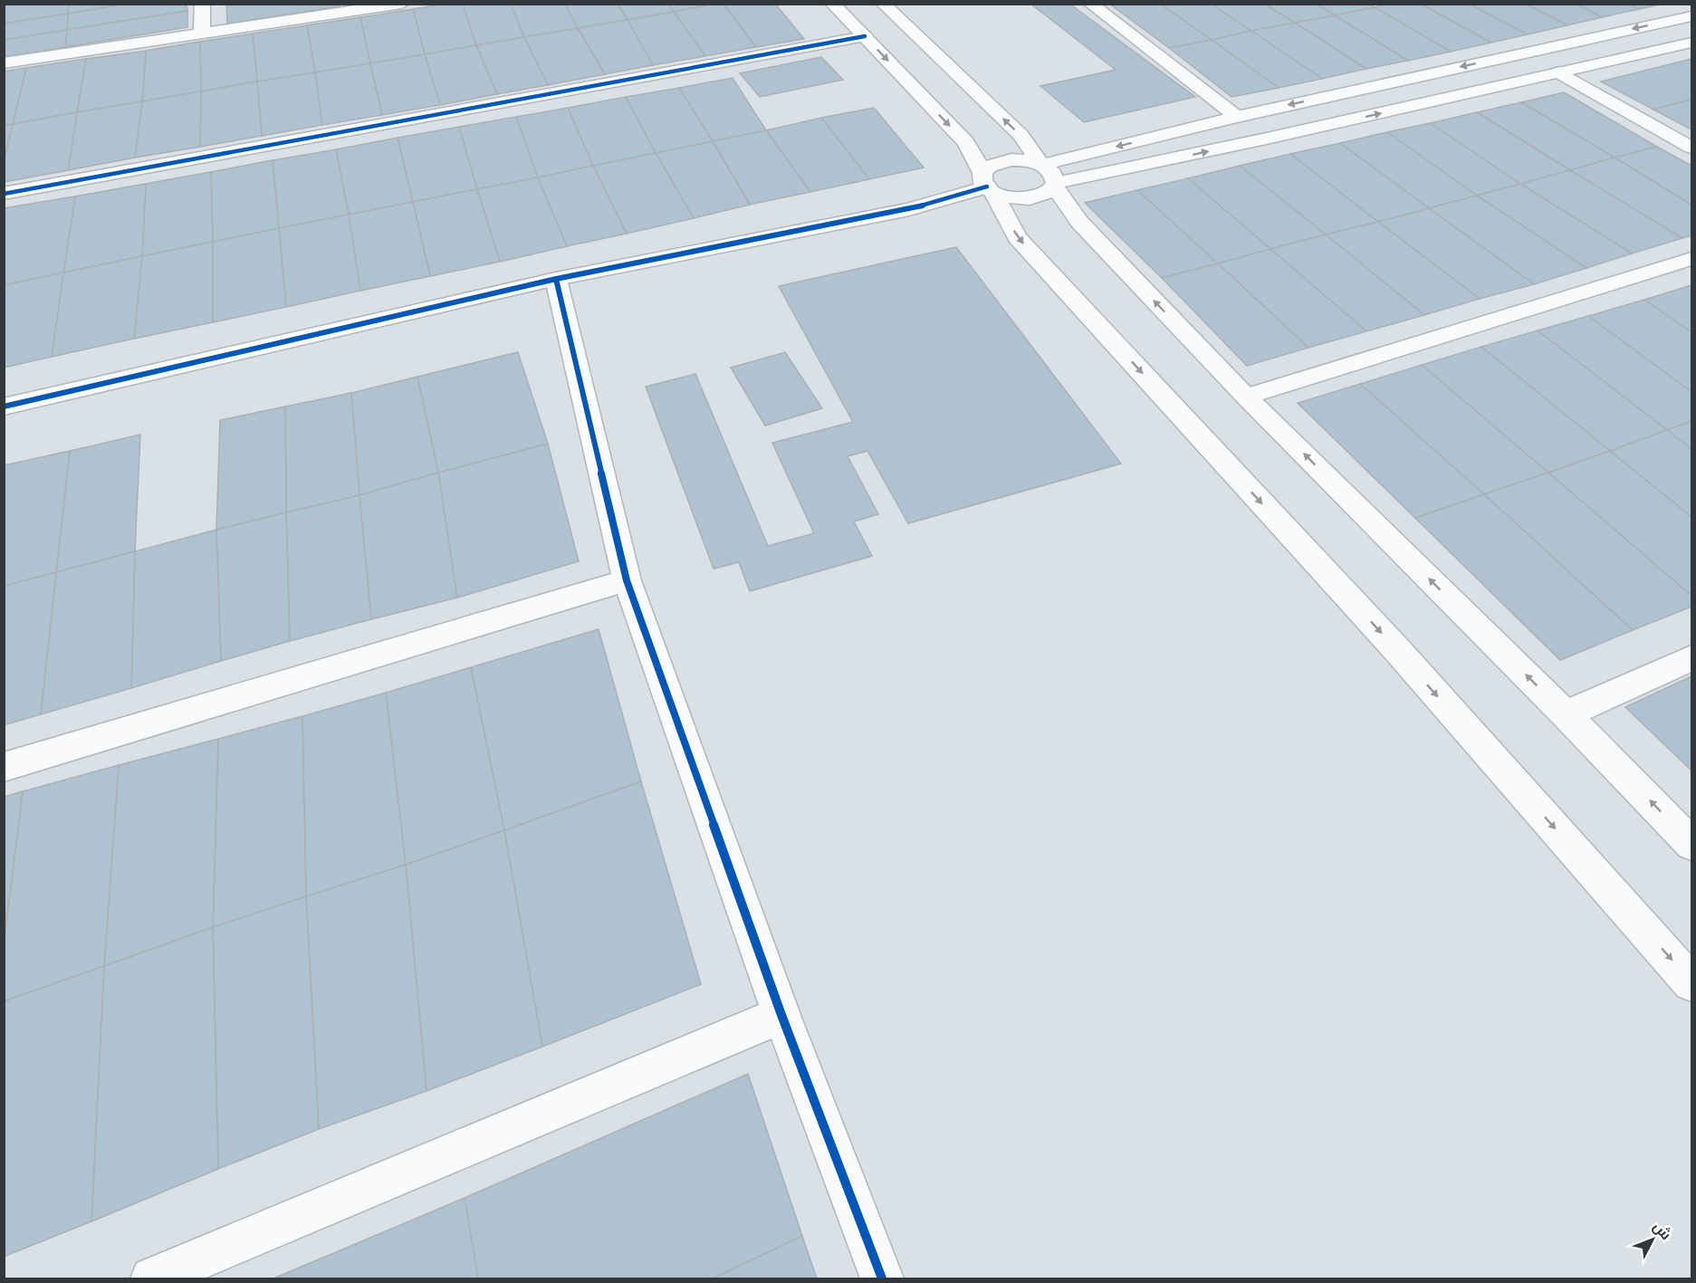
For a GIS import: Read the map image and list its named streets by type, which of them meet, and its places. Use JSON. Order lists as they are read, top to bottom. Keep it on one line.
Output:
{"north":"top right"}
